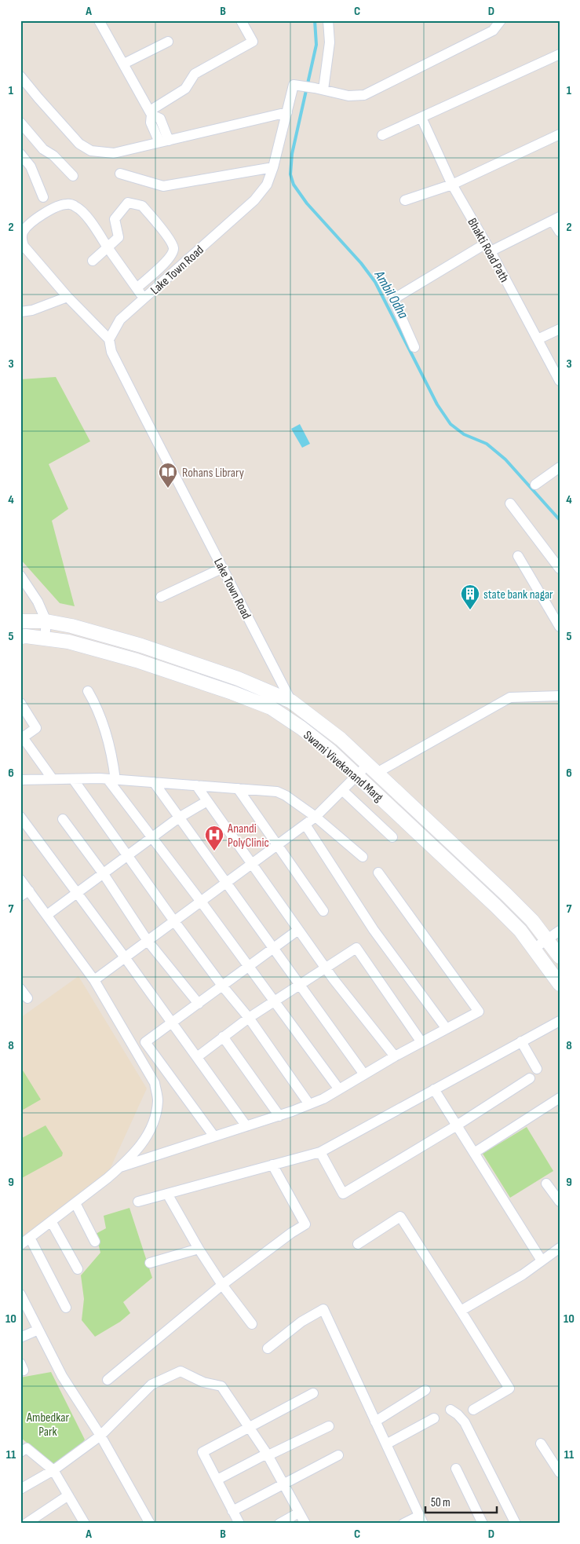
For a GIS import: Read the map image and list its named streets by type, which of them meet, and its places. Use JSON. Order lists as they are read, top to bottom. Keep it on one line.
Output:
{"streets":{"main road":["Swami Vivekanand Marg"],"street":["Bhakti Road Path","Lake Town Road"]},"crossings":[["Lake Town Road","Swami Vivekanand Marg"]],"water":["Ambil Odha"],"parks":["Ambedkar Park"],"places":{"library":["Rohans Library"],"building":["state bank nagar"],"hospital":["Anandi PolyClinic"]},"scale_bar":"50 m","grid":{"columns":["A","B","C","D"],"rows":["1","2","3","4","5","6","7","8","9","10","11"]}}
